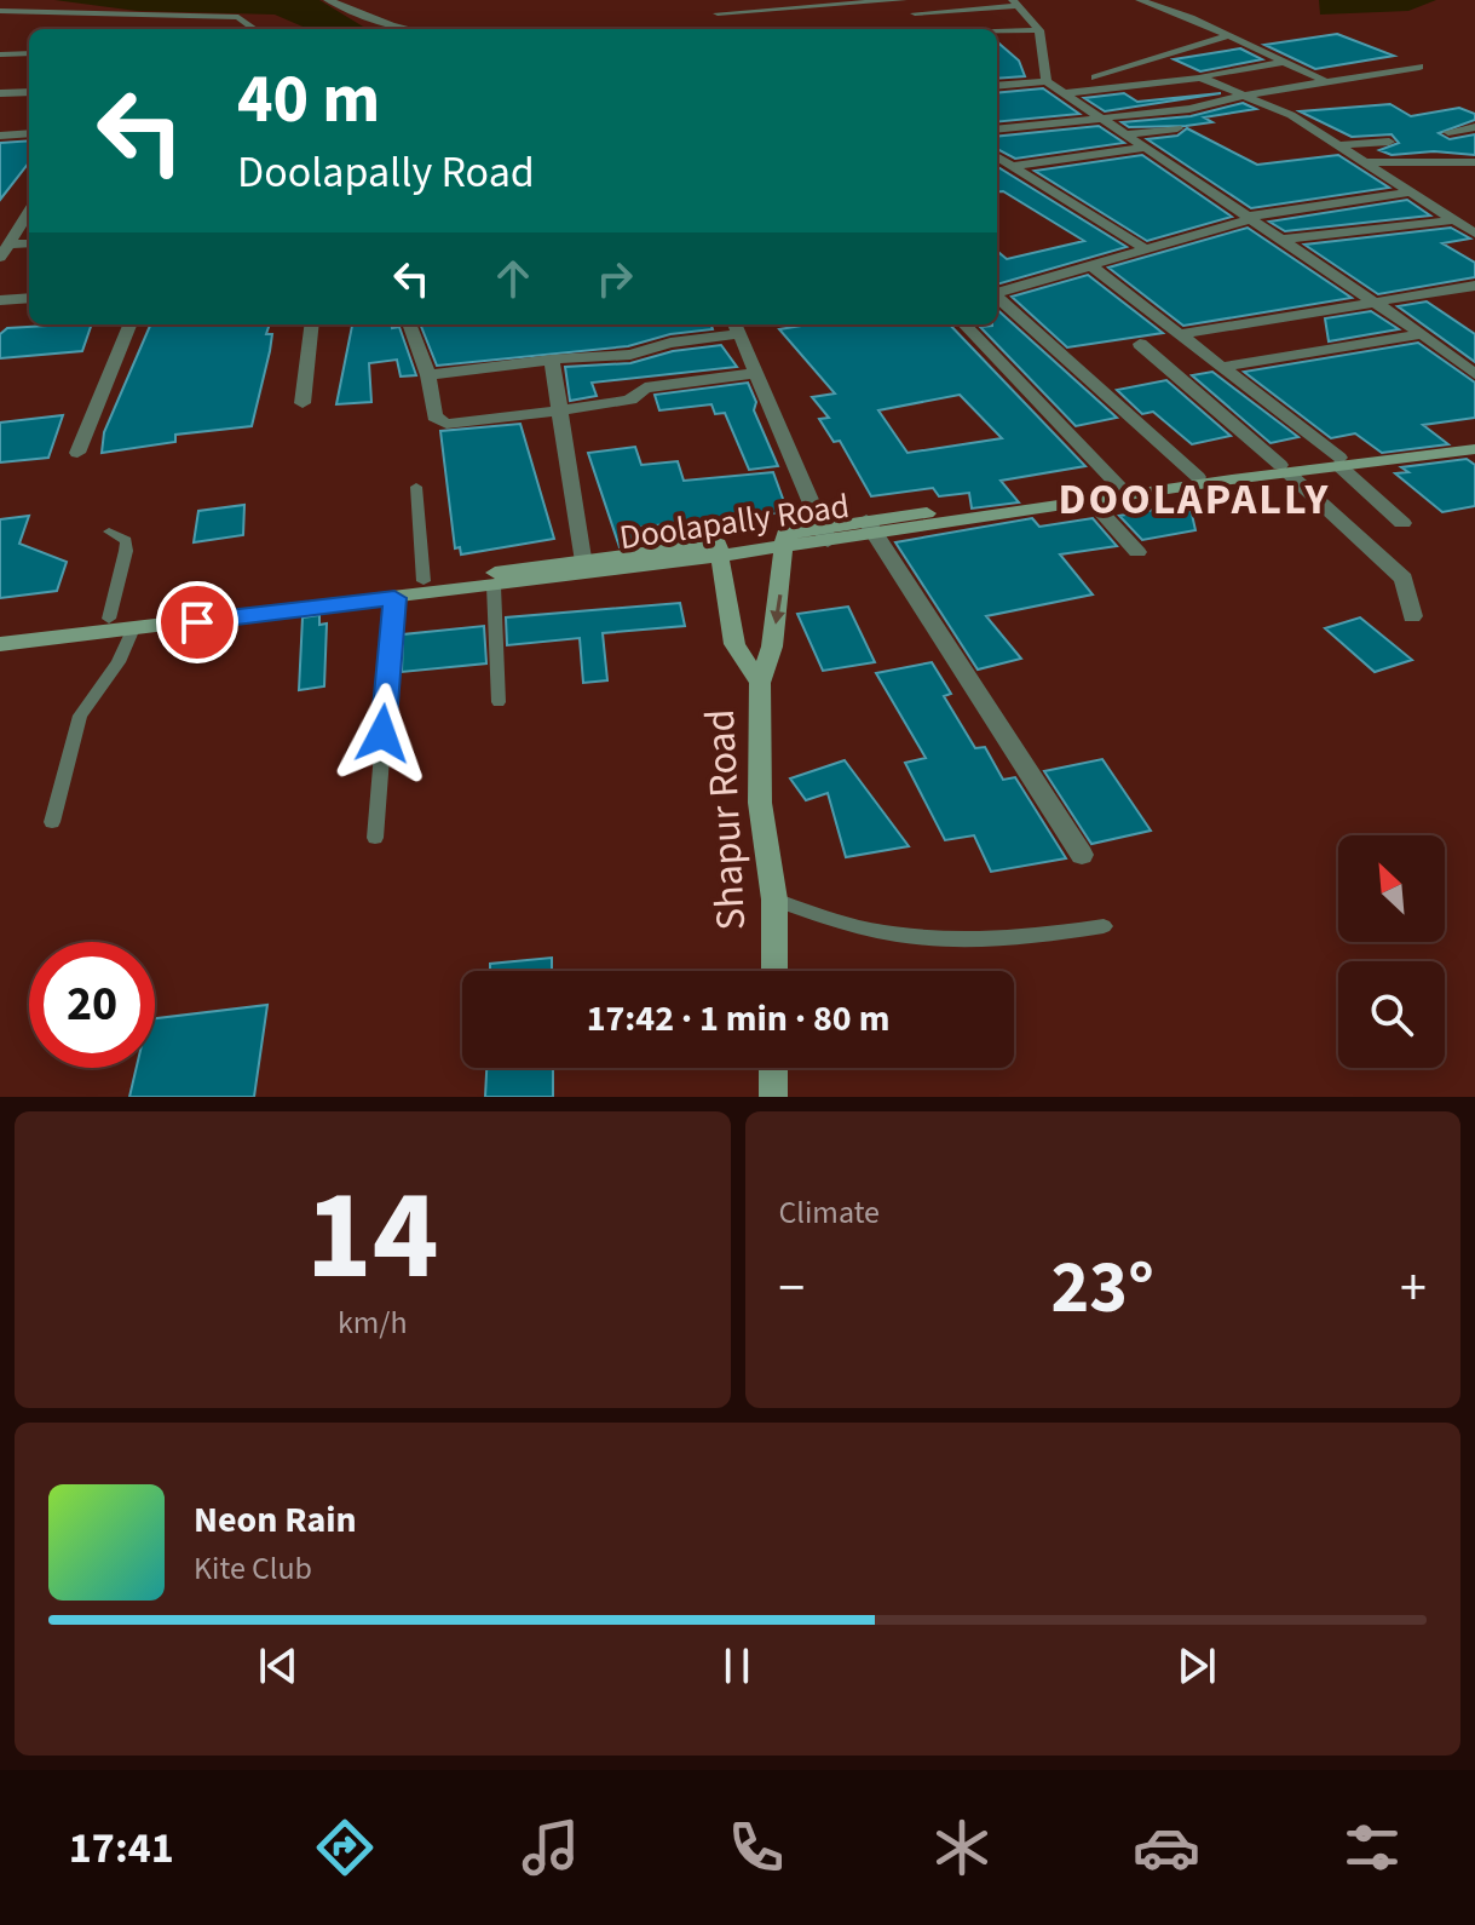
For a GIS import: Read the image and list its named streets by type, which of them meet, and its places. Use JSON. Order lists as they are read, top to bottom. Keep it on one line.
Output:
{"streets":{"main road":["Doolapally Road","Shapur Road"]},"crossings":[["Doolapally Road","Shapur Road"]],"districts":["DOOLAPALLY"],"north":"top left","page":{"turn":["40 m","Doolapally Road"],"limit":"20","trip":"17:42 · 1 min · 80 m","tile":[["14","km/h"],"Climate"],"heat":["−","23°","+"],"song":["Neon Rain","Kite Club"],"tabs":"17:41"}}
